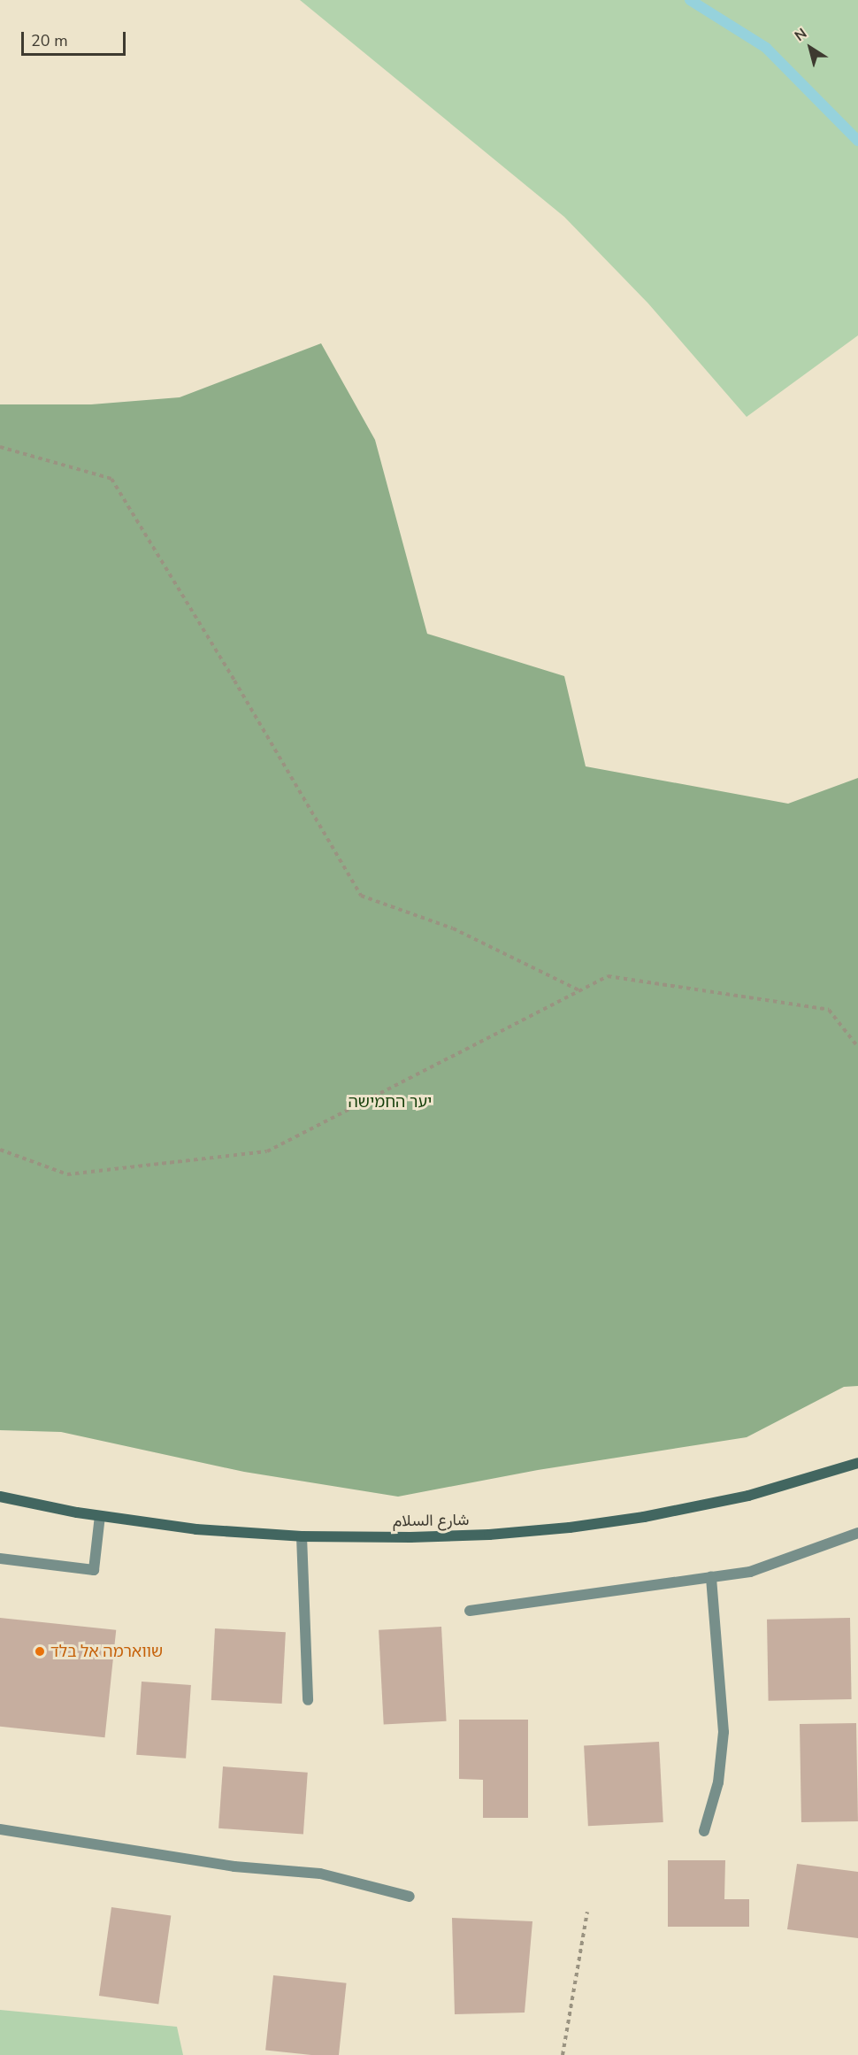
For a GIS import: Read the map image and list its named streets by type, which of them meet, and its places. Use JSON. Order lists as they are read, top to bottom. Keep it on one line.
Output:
{"streets":{"main road":["شارع السلام"]},"parks":["יער החמישה"],"places":["שווארמה אל בלד"],"scale_bar":"20 m","north":"top left"}
